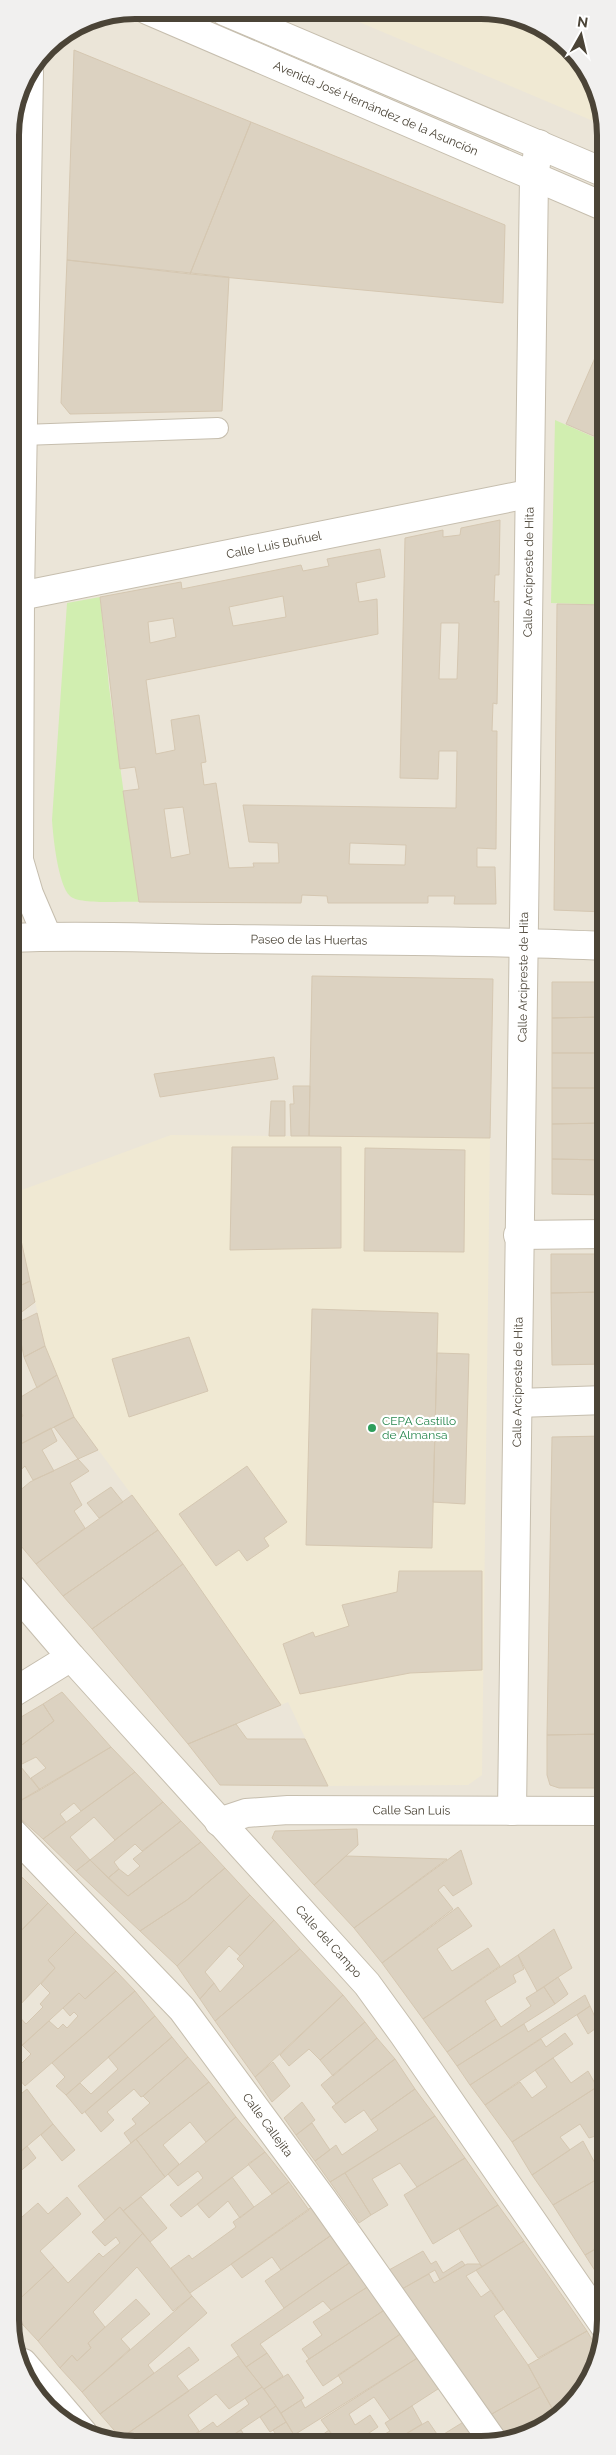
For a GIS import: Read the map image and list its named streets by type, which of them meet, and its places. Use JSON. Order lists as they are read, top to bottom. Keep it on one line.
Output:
{"streets":{"street":["Avenida José Hernández de la Asunción","Calle Luis Buñuel","Calle Arcipreste de Hita","Paseo de las Huertas","Calle San Luis","Calle del Campo","Calle Callejita"]},"crossings":[["Avenida José Hernández de la Asunción","Calle Arcipreste de Hita"],["Calle Luis Buñuel","Calle Arcipreste de Hita"],["Calle Arcipreste de Hita","Paseo de las Huertas"],["Calle Arcipreste de Hita","Calle San Luis"],["Calle San Luis","Calle del Campo"]],"places":["CEPA Castillo de Almansa"],"north":"top"}
